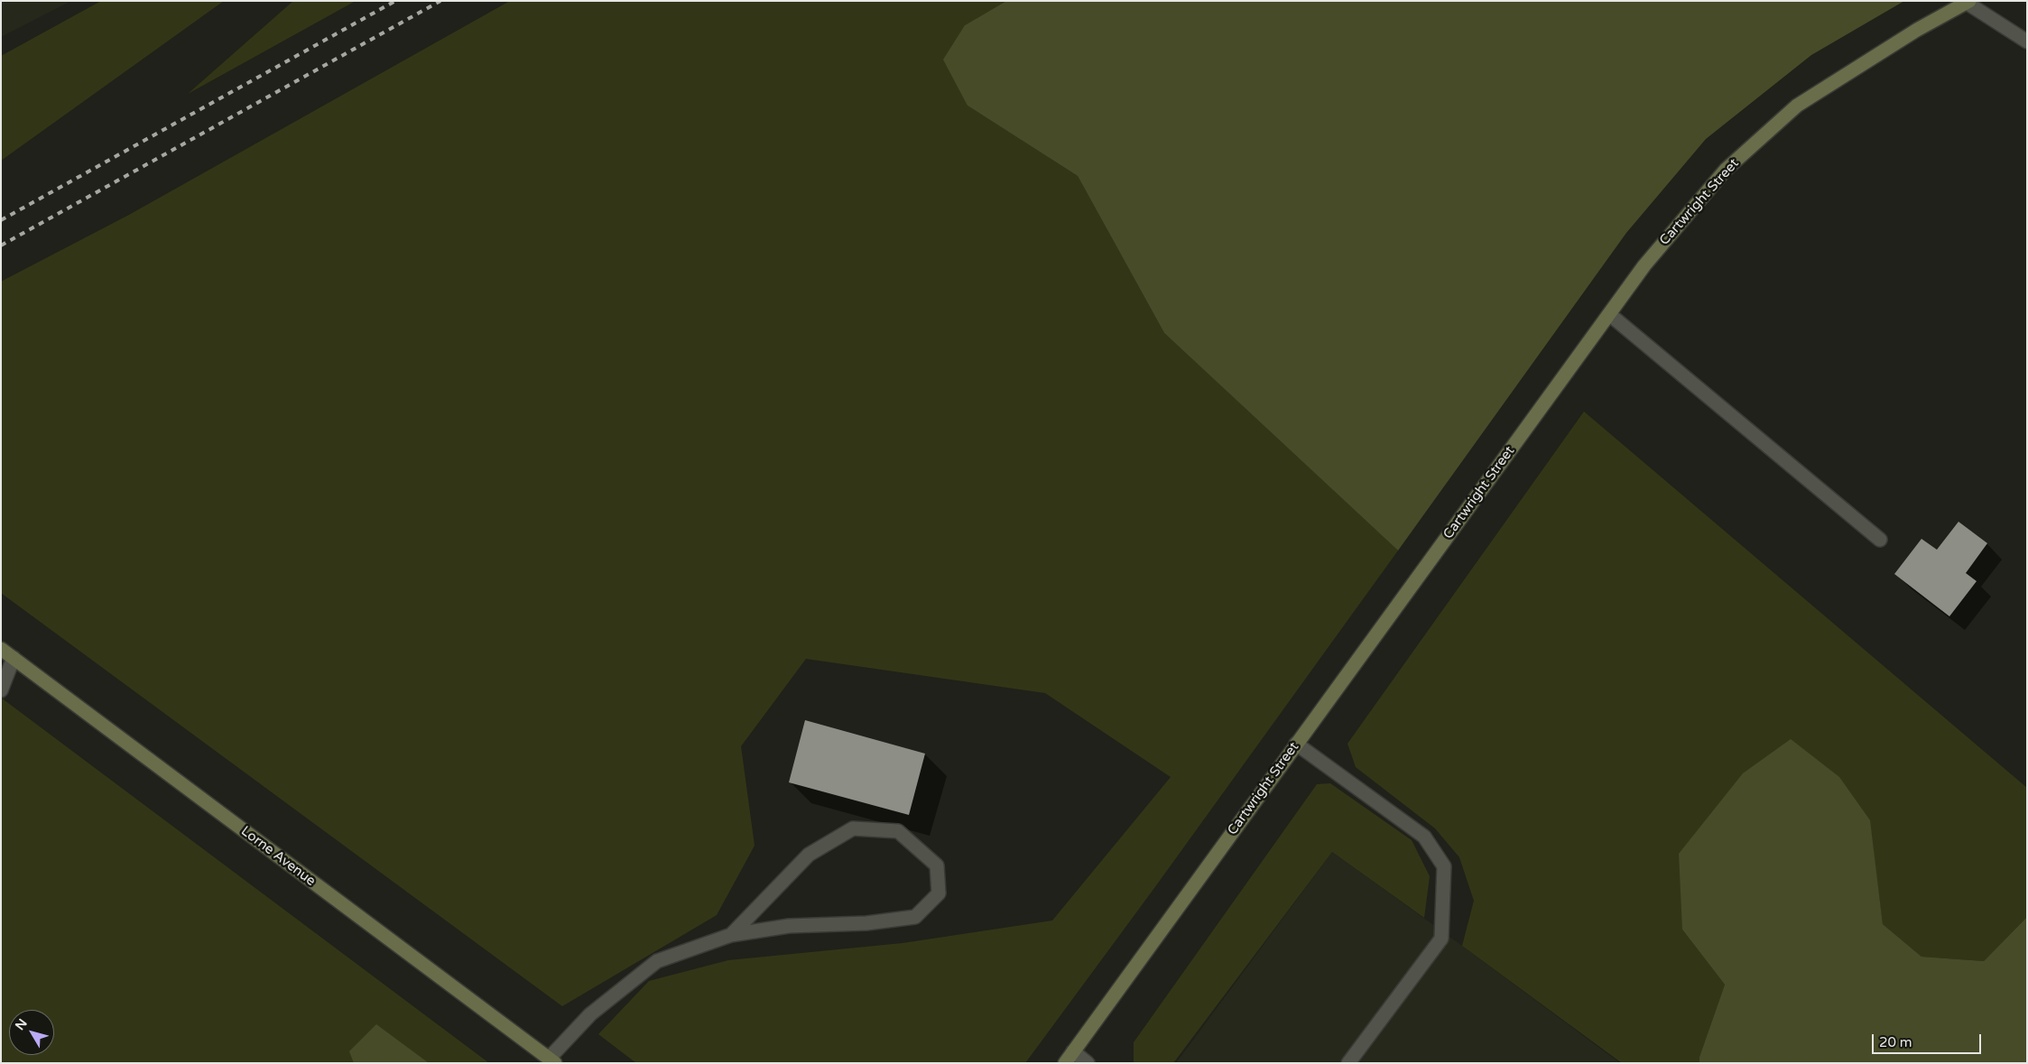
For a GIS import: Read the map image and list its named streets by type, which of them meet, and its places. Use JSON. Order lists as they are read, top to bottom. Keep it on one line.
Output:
{"streets":{"street":["Cartwright Street","Lorne Avenue"]},"scale_bar":"20 m","north":"top left"}
